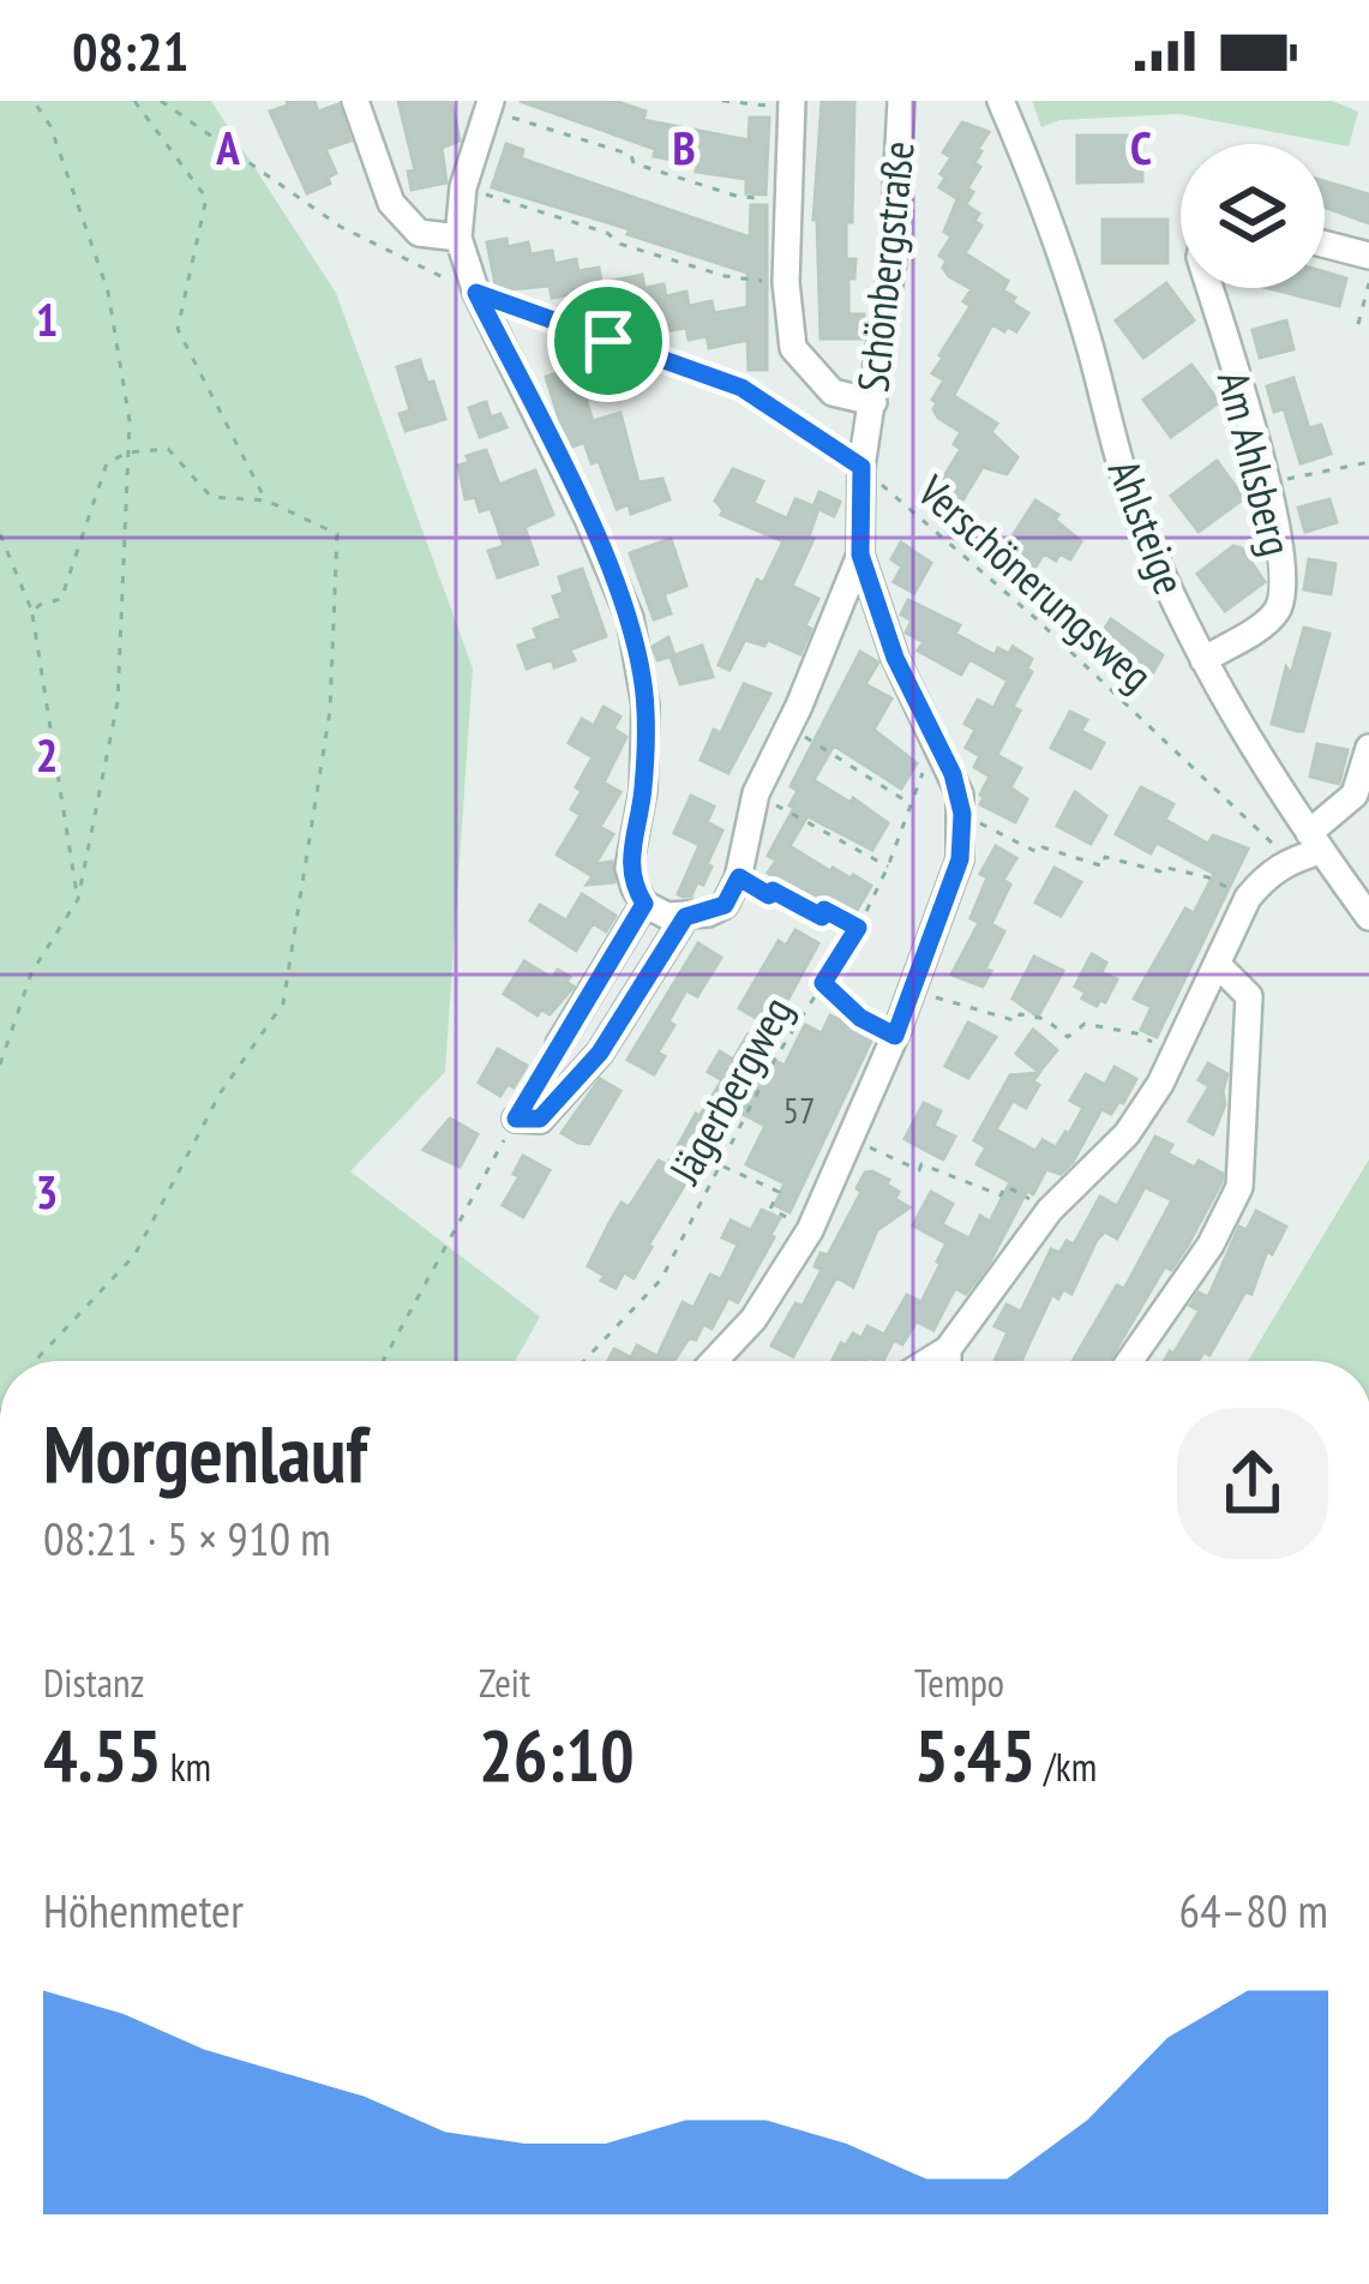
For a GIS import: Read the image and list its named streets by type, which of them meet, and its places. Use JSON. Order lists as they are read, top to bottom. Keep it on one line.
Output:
{"streets":{"street":["Schönbergstraße","Am Ahlsberg","Ahlsteige"],"path":["Verschönerungsweg","Jägerbergweg"]},"crossings":[["Schönbergstraße","Verschönerungsweg"],["Schönbergstraße","Jägerbergweg"],["Am Ahlsberg","Ahlsteige"]],"house_numbers":["57"],"page":{"status":"08:21","heading":["Morgenlauf","08:21 · 5 × 910 m"],"stats":[["Distanz","4.55 km"],["Zeit","26:10"],["Tempo","5:45 /km"]],"chart":["Höhenmeter","64–80 m"]},"grid":{"columns":["A","B","C"],"rows":["1","2","3"]}}
